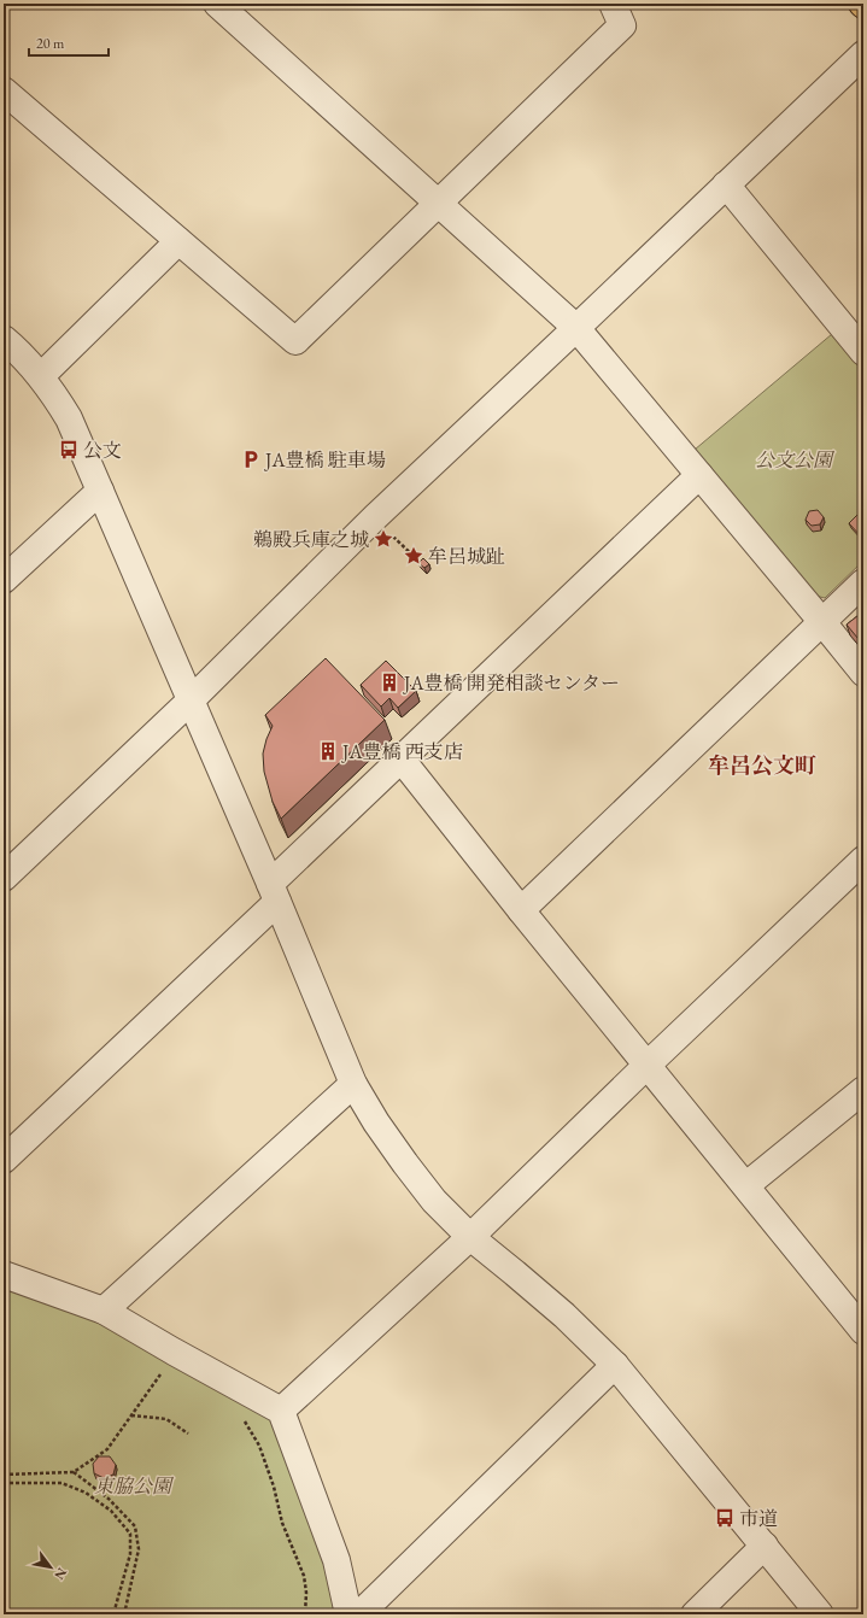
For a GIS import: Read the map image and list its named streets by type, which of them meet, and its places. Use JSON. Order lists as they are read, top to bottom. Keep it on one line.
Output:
{"districts":["牟呂公文町"],"parks":["公文公園","東脇公園"],"places":{"bus stop":["公文","市道"],"parking":["JA豊橋 駐車場"],"place":["鵜殿兵庫之城","牟呂城趾"],"building":["JA豊橋 開発相談センター","JA豊橋 西支店"]},"scale_bar":"20 m","north":"bottom right"}
